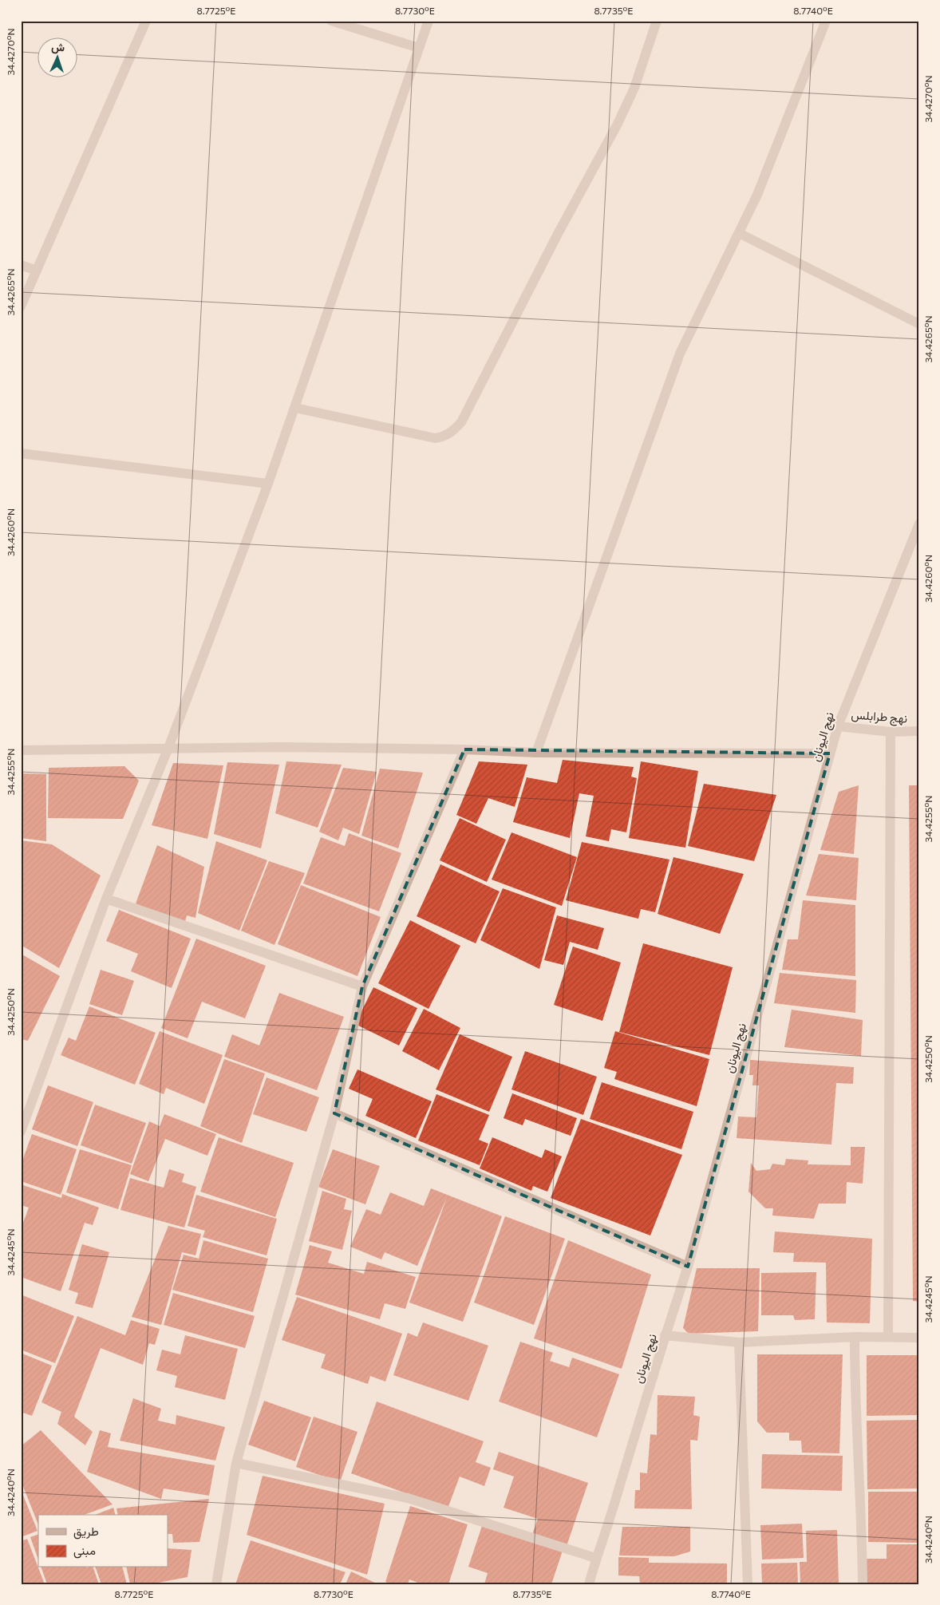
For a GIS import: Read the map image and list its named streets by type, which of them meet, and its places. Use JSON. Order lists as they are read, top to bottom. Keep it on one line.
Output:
{"streets":{"street":["نهج طرابلس","نهج اليونان"]},"crossings":[["نهج طرابلس","نهج اليونان"]],"legend":["طريق","مبنى"],"north":"top","coordinates":["8.7725°E","8.7730°E","8.7735°E","8.7740°E","34.4270°N","34.4265°N","34.4260°N","34.4255°N","34.4250°N","34.4245°N","34.4240°N"]}
